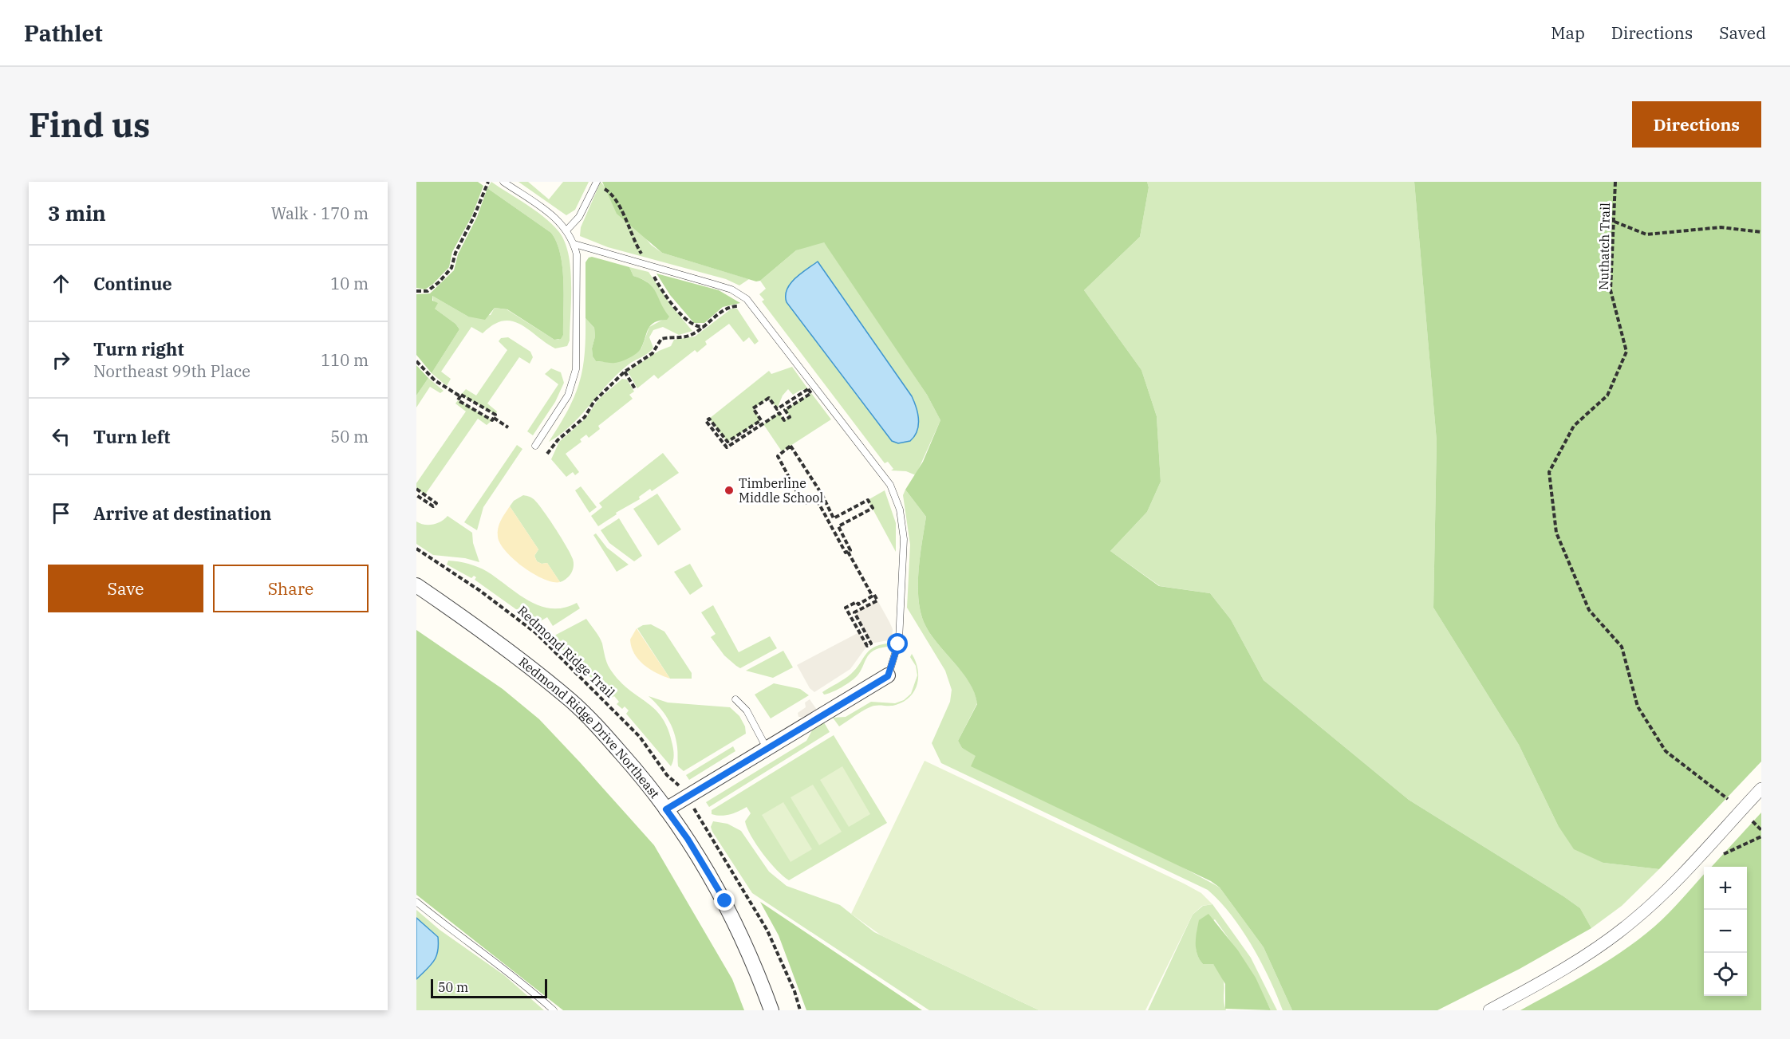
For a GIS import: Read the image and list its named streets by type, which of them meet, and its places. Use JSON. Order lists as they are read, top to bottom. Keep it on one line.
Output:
{"streets":{"street":["Redmond Ridge Drive Northeast"],"path":["Nuthatch Trail","Redmond Ridge Trail"]},"places":["Timberline Middle School"],"scale_bar":"50 m","page":{"header":"Pathlet","nav":["Map","Directions","Saved"],"buttons":["Directions",["Save","Share"]],"title":"Find us","heading":["3 min","Walk · 170 m"],"list":[["Continue","10 m"],["Turn right","Northeast 99th Place","110 m"],["Turn left","50 m"],"Arrive at destination"],"map_buttons":["+","−"],"scale":"50 m"}}
